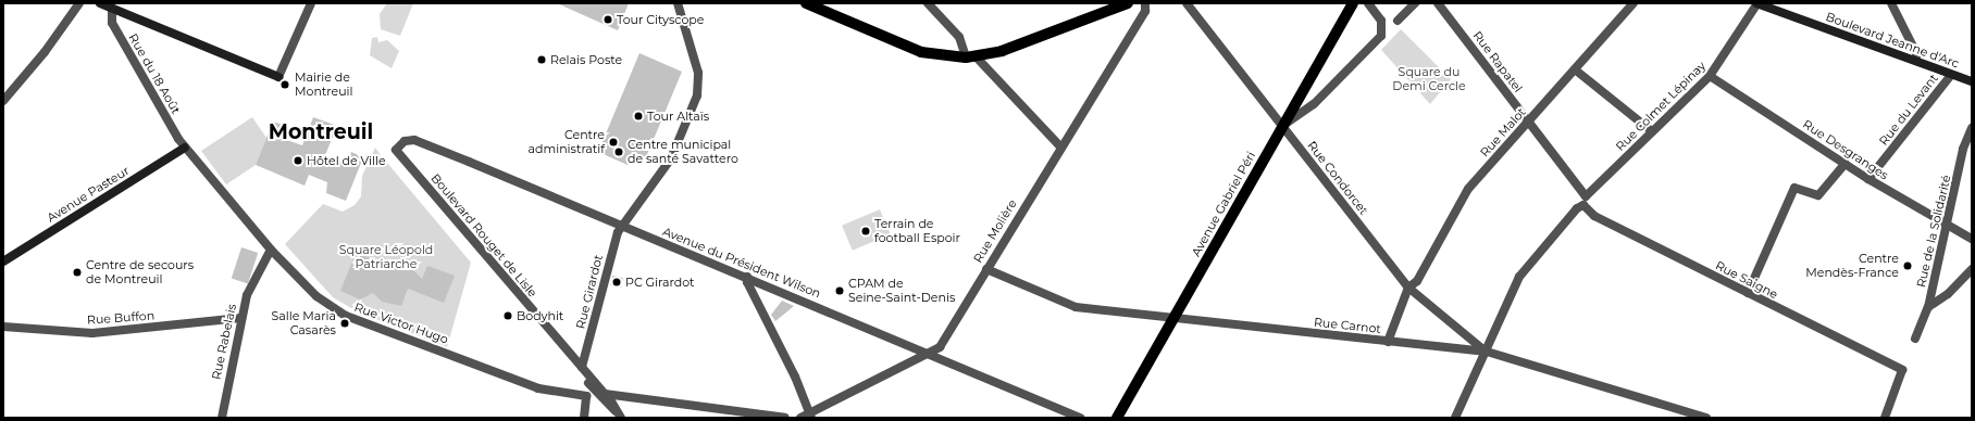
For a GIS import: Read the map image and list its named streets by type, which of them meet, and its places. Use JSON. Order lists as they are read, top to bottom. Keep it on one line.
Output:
{"streets":{"main road":["Avenue Gabriel Péri"],"street":["Boulevard Jeanne d'Arc","Rue Rapatel","Rue du 18 Août","Rue Colmet Lépinay","Rue du Levant","Rue Malot","Rue Desgranges","Rue Condorcet","Avenue Pasteur","Rue Molière","Rue de la Solidarité","Boulevard Rouget de Lisle","Avenue du Président Wilson","Rue Saigne","Rue Girardot","Rue Buffon","Rue Victor Hugo","Rue Carnot","Rue Rabelais"]},"crossings":[["Boulevard Jeanne d'Arc","Rue Colmet Lépinay"],["Boulevard Jeanne d'Arc","Rue du Levant"],["Rue Rapatel","Rue Colmet Lépinay"],["Rue Rapatel","Rue Malot"],["Rue Rapatel","Rue Saigne"],["Rue du 18 Août","Avenue Pasteur"],["Rue du 18 Août","Rue Victor Hugo"],["Rue Colmet Lépinay","Rue Desgranges"],["Rue Colmet Lépinay","Rue Condorcet"],["Rue Colmet Lépinay","Rue Saigne"],["Rue Colmet Lépinay","Rue Carnot"],["Rue du Levant","Rue Desgranges"],["Rue Malot","Rue Condorcet"],["Rue Desgranges","Rue de la Solidarité"],["Rue Condorcet","Avenue Gabriel Péri"],["Rue Condorcet","Rue Carnot"],["Avenue Pasteur","Rue Victor Hugo"],["Avenue Gabriel Péri","Rue Carnot"],["Rue Molière","Avenue du Président Wilson"],["Rue Molière","Rue Carnot"],["Boulevard Rouget de Lisle","Avenue du Président Wilson"],["Boulevard Rouget de Lisle","Rue Girardot"],["Boulevard Rouget de Lisle","Rue Victor Hugo"],["Avenue du Président Wilson","Rue Girardot"],["Rue Buffon","Rue Rabelais"],["Rue Victor Hugo","Rue Rabelais"]],"districts":["Montreuil"],"parks":["Square du Demi Cercle","Square Léopold Patriarche"],"places":["Tour Cityscope","Relais Poste","Mairie de Montreuil","Tour Altaïs","Centre administratif","Centre municipal de santé Savattero","Hôtel de Ville","Terrain de football Espoir","Centre Mendès-France","Centre de secours de Montreuil","PC Girardot","CPAM de Seine-Saint-Denis","Bodyhit","Salle Maria Casarès"]}
